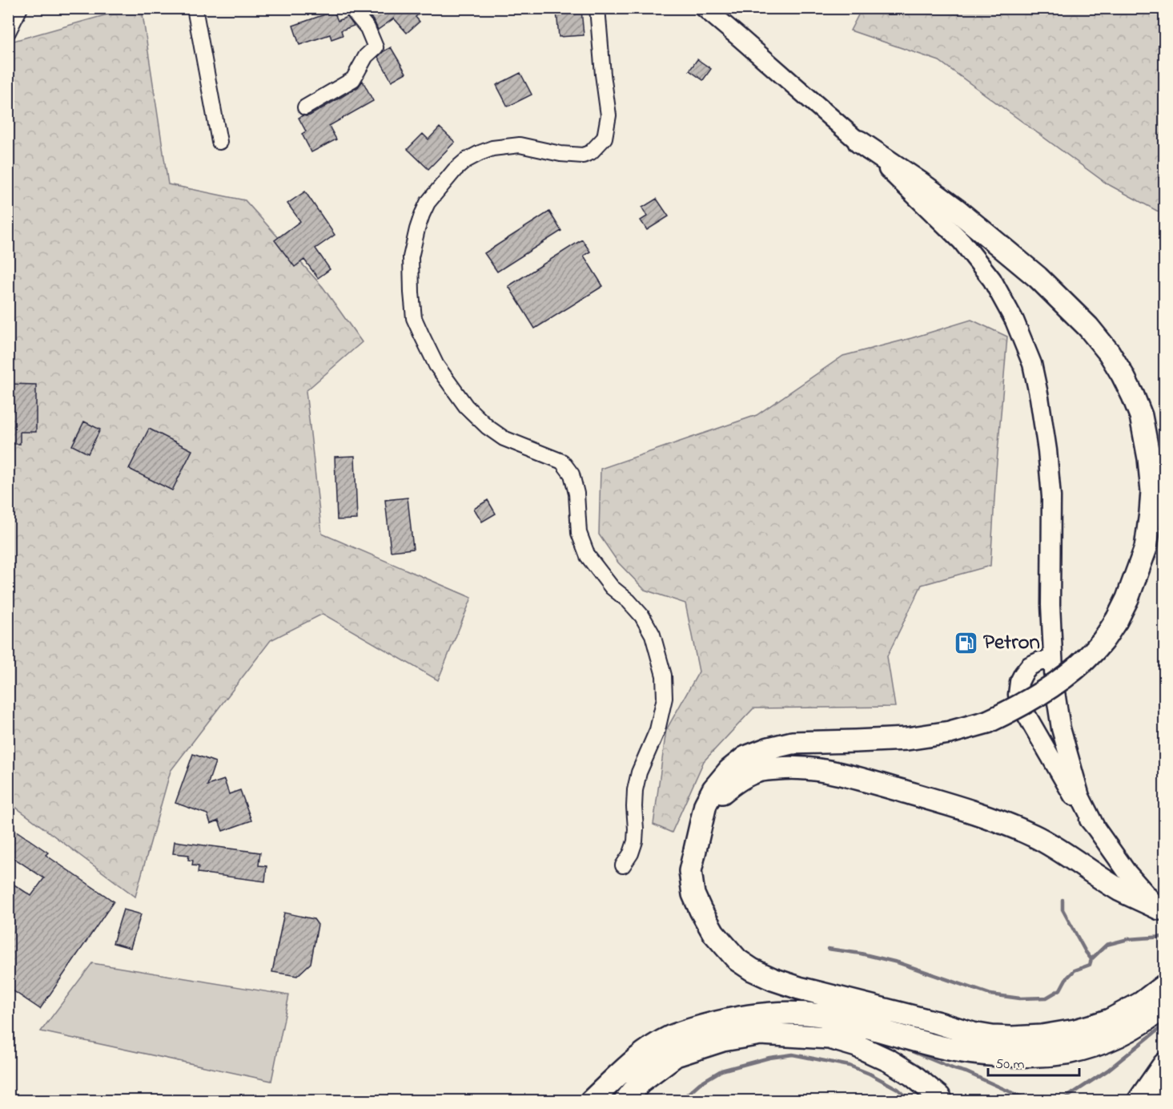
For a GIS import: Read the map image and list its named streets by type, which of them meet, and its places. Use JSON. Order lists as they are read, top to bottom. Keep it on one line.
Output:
{"places":{"fuel station":["Petron"]},"scale_bar":"50 m"}
